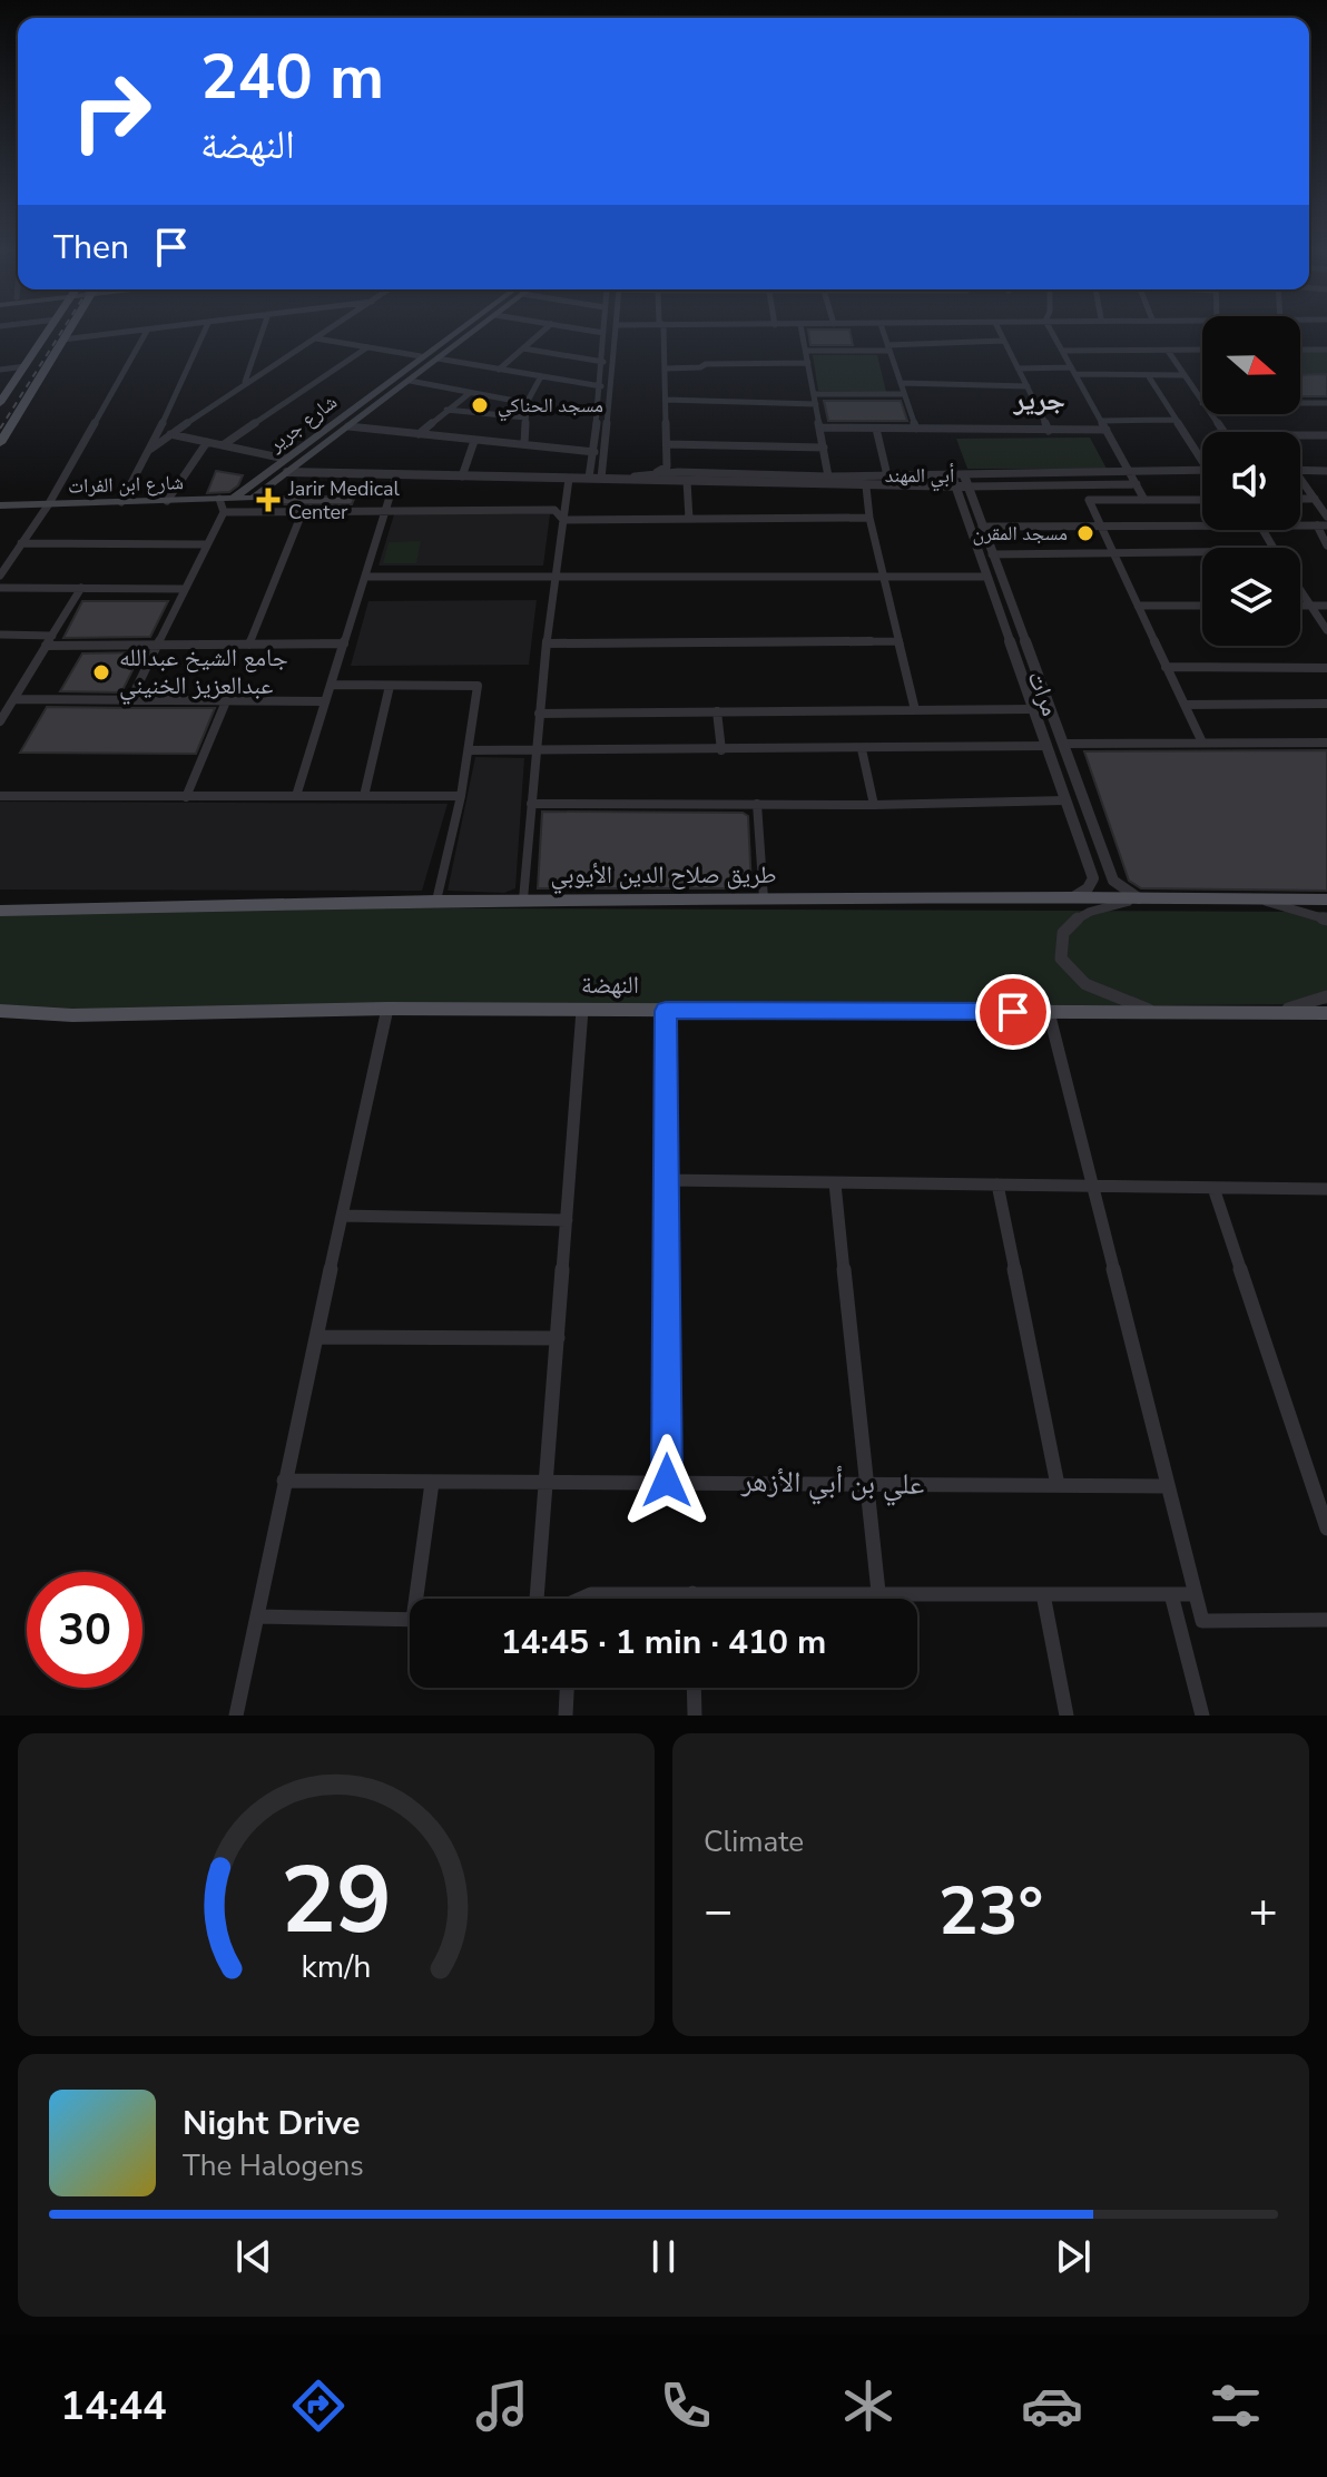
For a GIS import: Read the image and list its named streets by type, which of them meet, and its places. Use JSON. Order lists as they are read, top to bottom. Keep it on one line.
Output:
{"streets":{"main road":["شارع جرير","شارع ابن الفرات","طريق صلاح الدين الأيوبي","النهضة"],"street":["أبي المهند","مرات","علي بن أبي الأزهر"]},"crossings":[["شارع جرير","أبي المهند"],["شارع جرير","شارع ابن الفرات"],["أبي المهند","مرات"],["مرات","طريق صلاح الدين الأيوبي"]],"districts":["جرير"],"places":{"other":["مسجد الحناكي","مسجد المقرن","جامع الشيخ عبدالله عبدالعزيز الخنيني"],"health":["Jarir Medical Center"]},"north":"right","page":{"turn":["240 m","النهضة"],"then":"Then","limit":"30","trip":"14:45 · 1 min · 410 m","tile":"Climate","heat":["−","23°","+"],"song":["Night Drive","The Halogens"],"tabs":"14:44","gauge":["29","km/h"]}}
